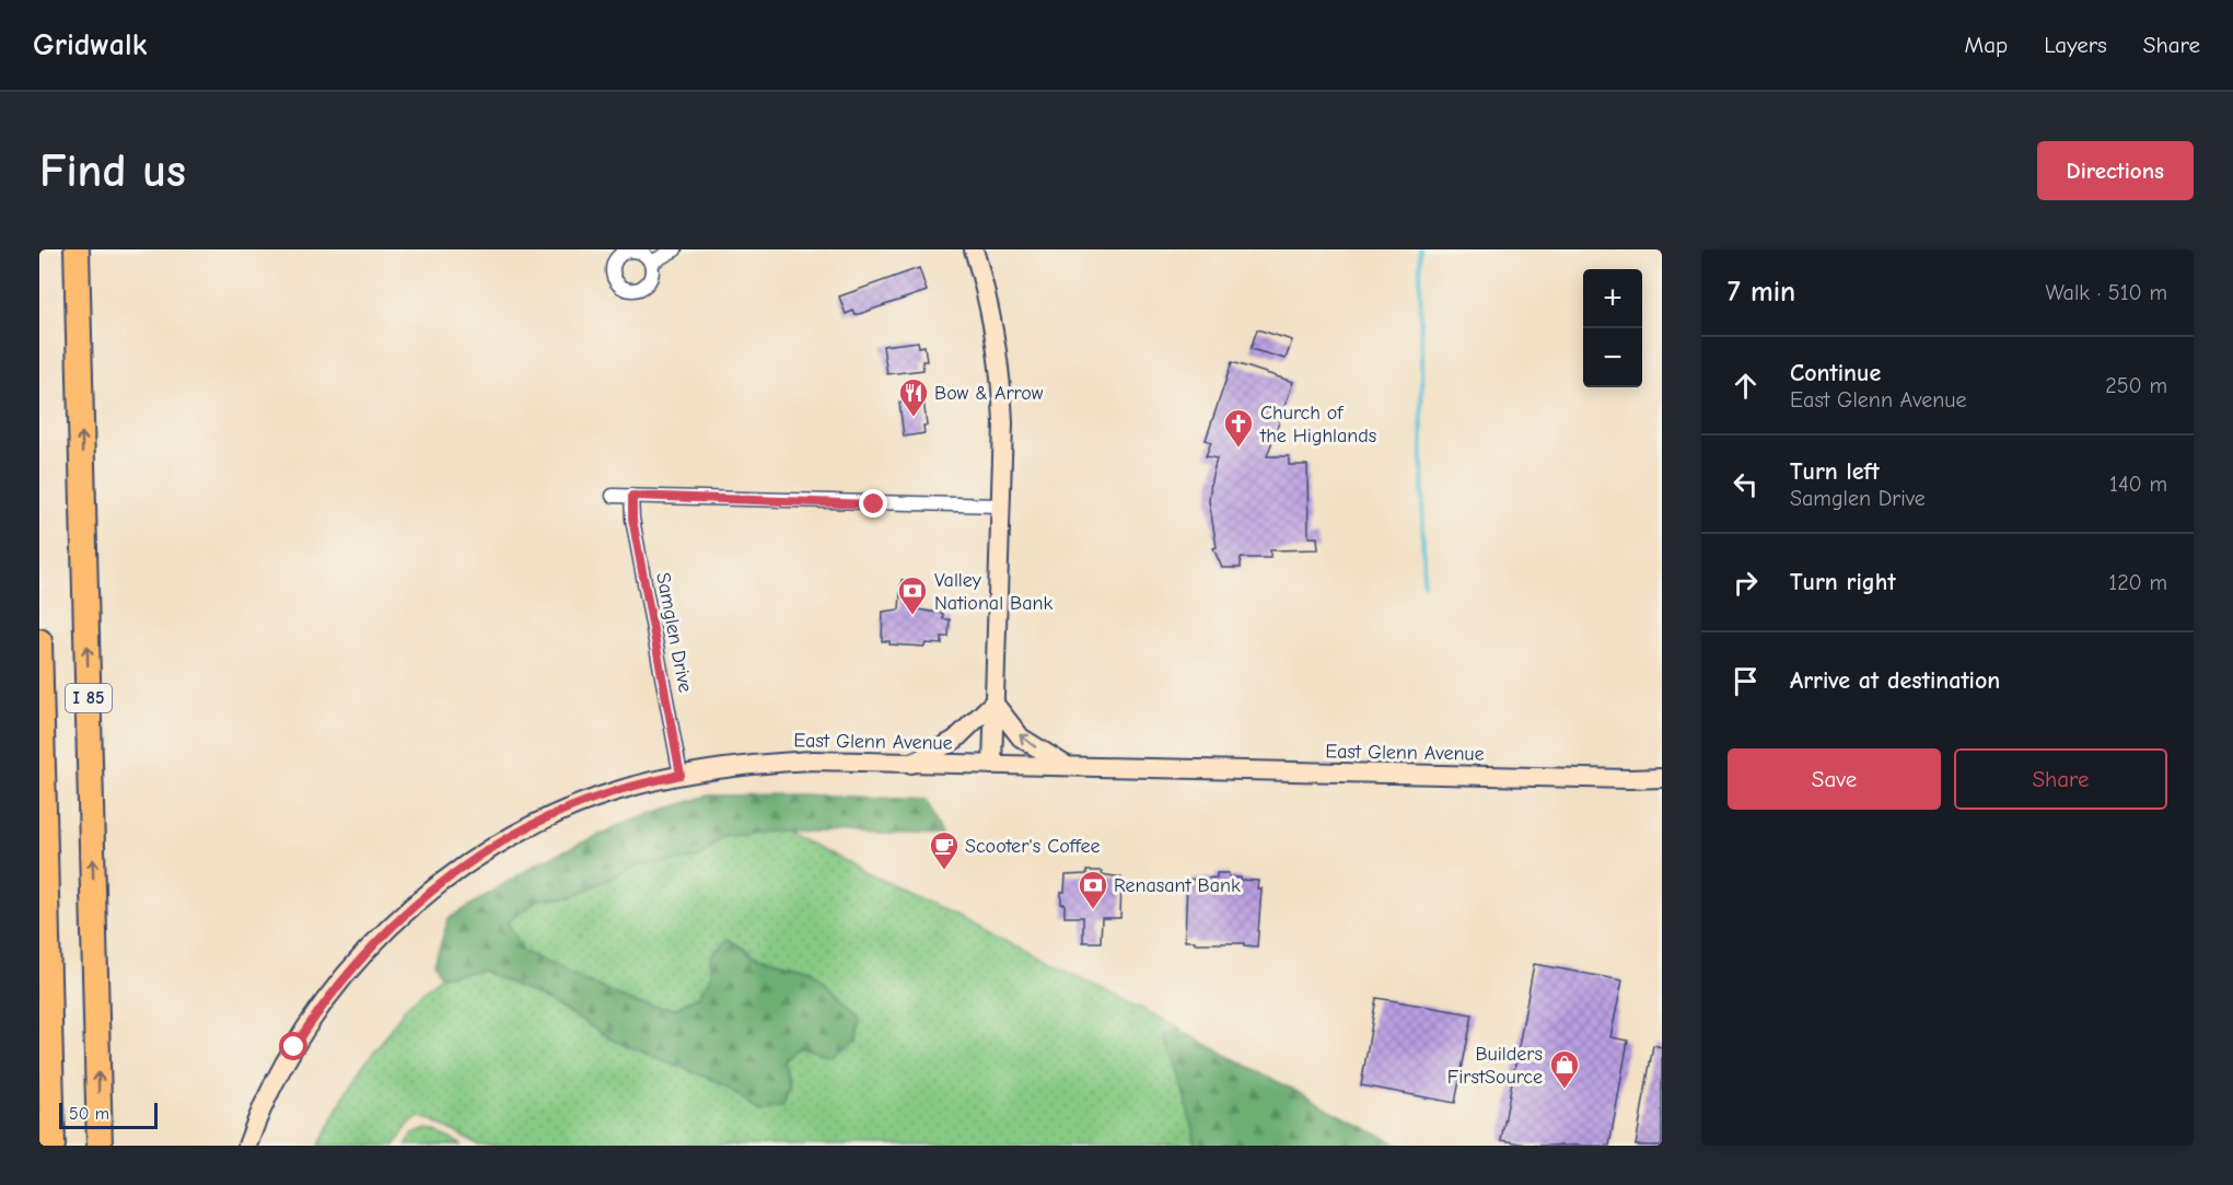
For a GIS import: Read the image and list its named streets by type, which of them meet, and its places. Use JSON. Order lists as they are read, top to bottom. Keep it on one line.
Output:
{"streets":{"highway":["I 85"],"main road":["East Glenn Avenue"],"street":["Samglen Drive"]},"crossings":[["Samglen Drive","East Glenn Avenue"]],"places":{"restaurant":["Bow & Arrow"],"church":["Church of the Highlands"],"bank":["Valley National Bank","Renasant Bank"],"cafe":["Scooter's Coffee"],"shop":["Builders FirstSource"]},"scale_bar":"50 m","page":{"header":"Gridwalk","nav":["Map","Layers","Share"],"buttons":["Directions",["Save","Share"]],"title":"Find us","heading":["7 min","Walk · 510 m"],"map_buttons":["+","−"],"list":[["Continue","East Glenn Avenue","250 m"],["Turn left","Samglen Drive","140 m"],["Turn right","120 m"],"Arrive at destination"],"scale":"50 m"}}
